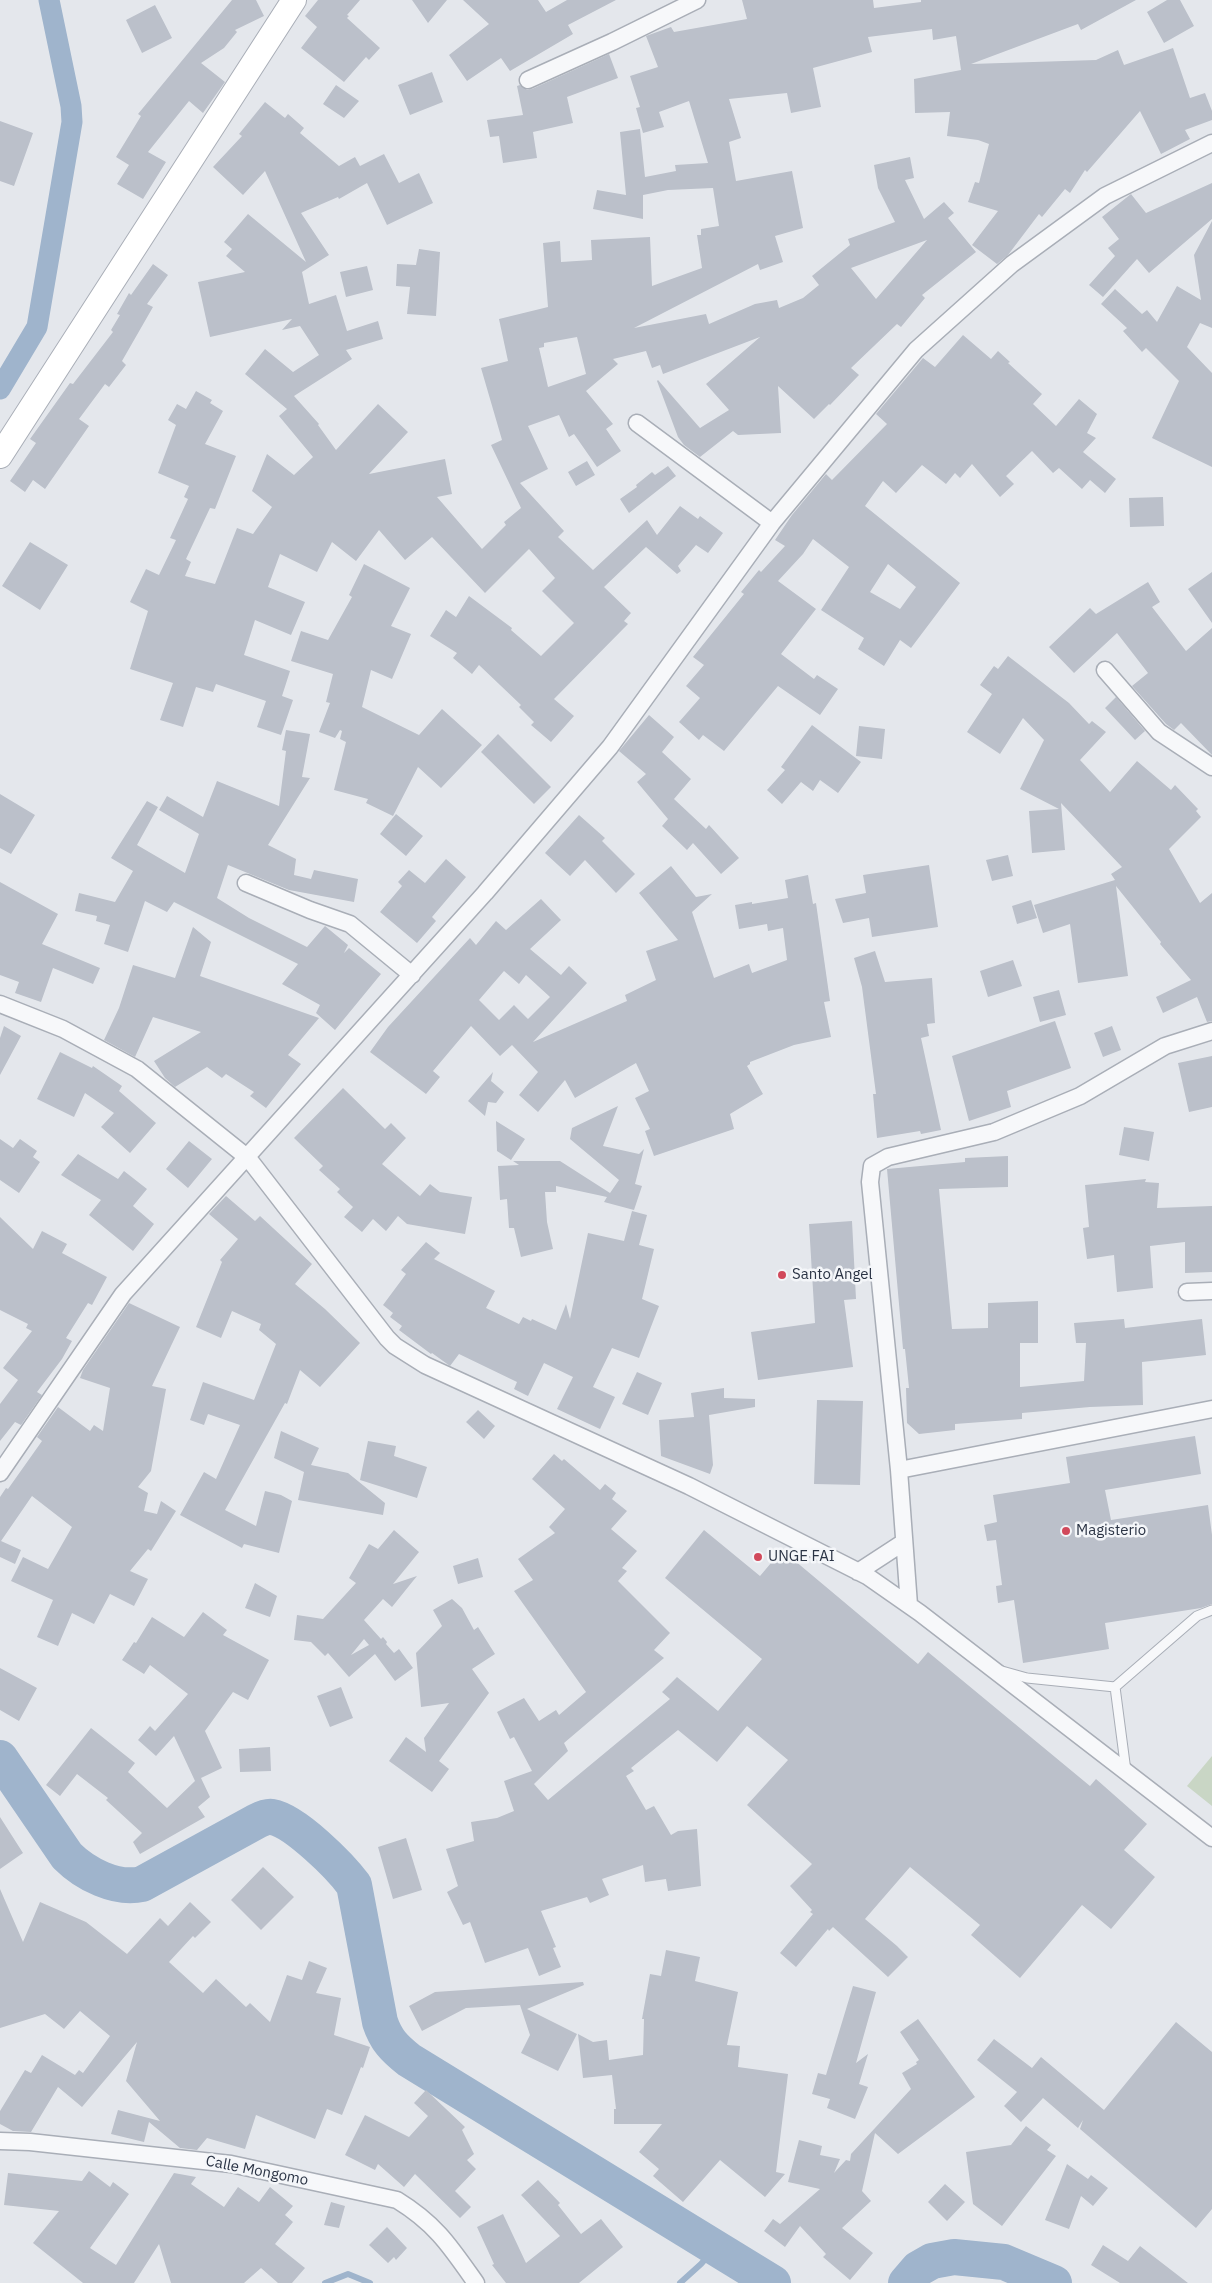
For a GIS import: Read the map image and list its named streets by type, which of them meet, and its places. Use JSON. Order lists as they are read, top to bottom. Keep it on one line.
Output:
{"streets":{"street":["Calle Mongomo"]},"places":["Santo Angel","Magisterio","UNGE FAI"]}
